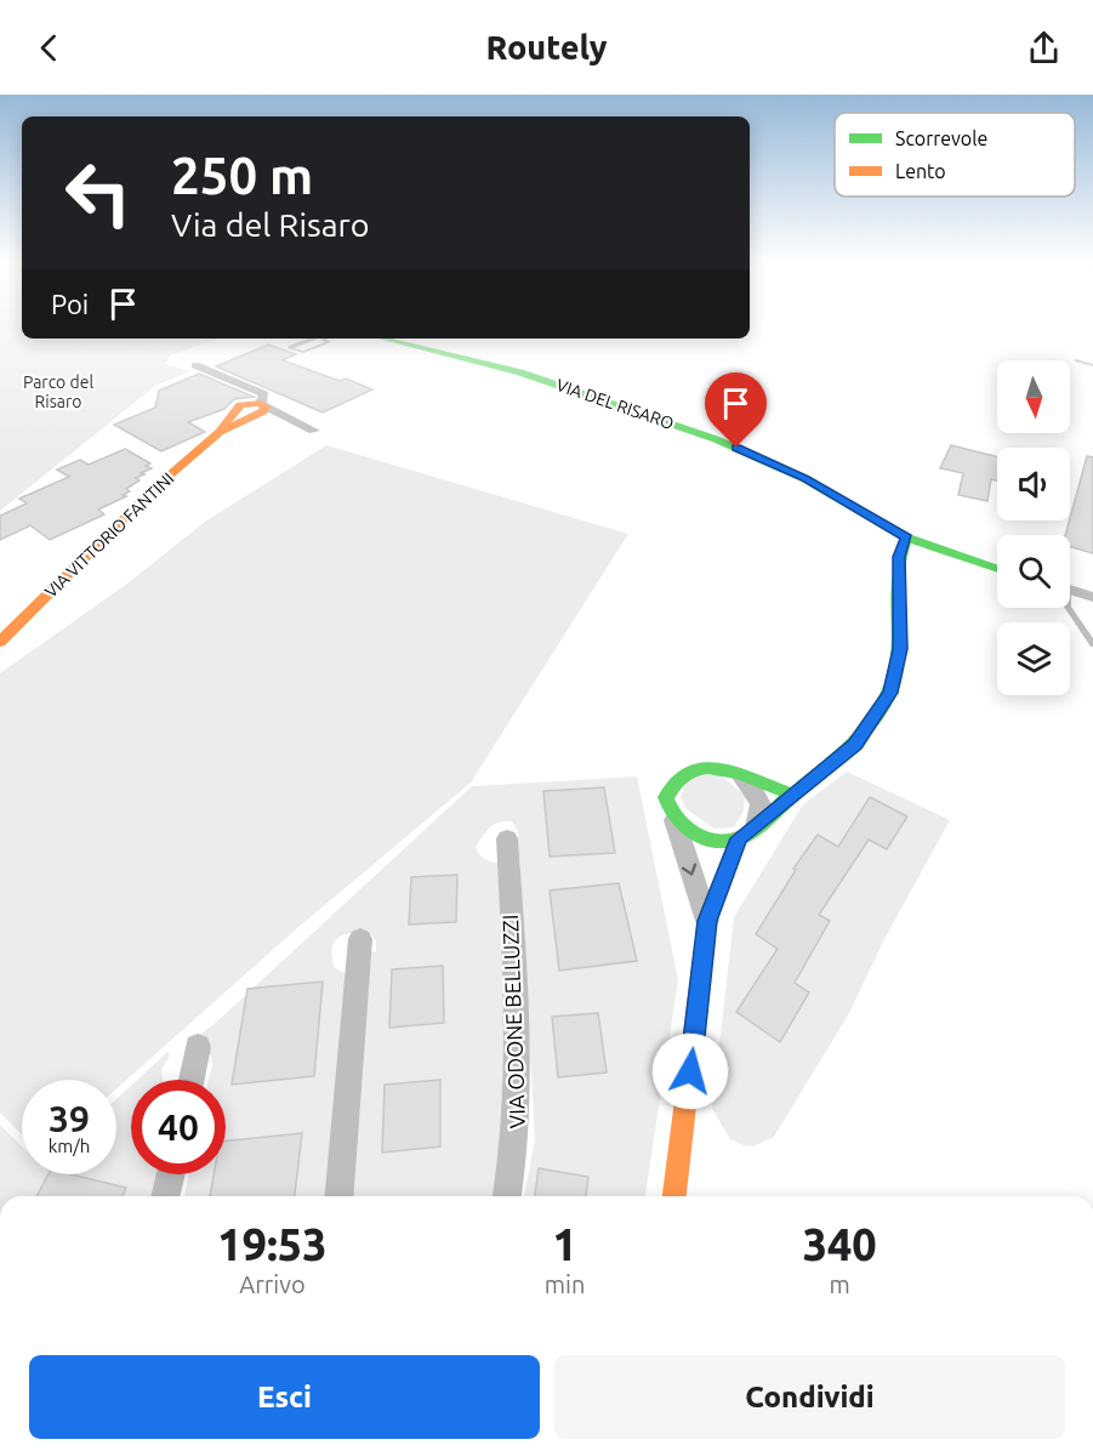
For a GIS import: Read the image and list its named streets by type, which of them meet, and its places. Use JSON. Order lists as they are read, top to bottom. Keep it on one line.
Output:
{"streets":{"street":["VIA DEL RISARO","VIA VITTORIO FANTINI","VIA ODONE BELLUZZI"]},"parks":["Parco del Risaro"],"legend":["Scorrevole","Lento"],"north":"bottom","page":{"header":"Routely","turn":["250 m","Via del Risaro"],"then":"Poi","speed":"39 km/h","limit":"40","eta":["19:53","Arrivo","1","min","340","m"],"buttons":["Esci","Condividi"]}}
